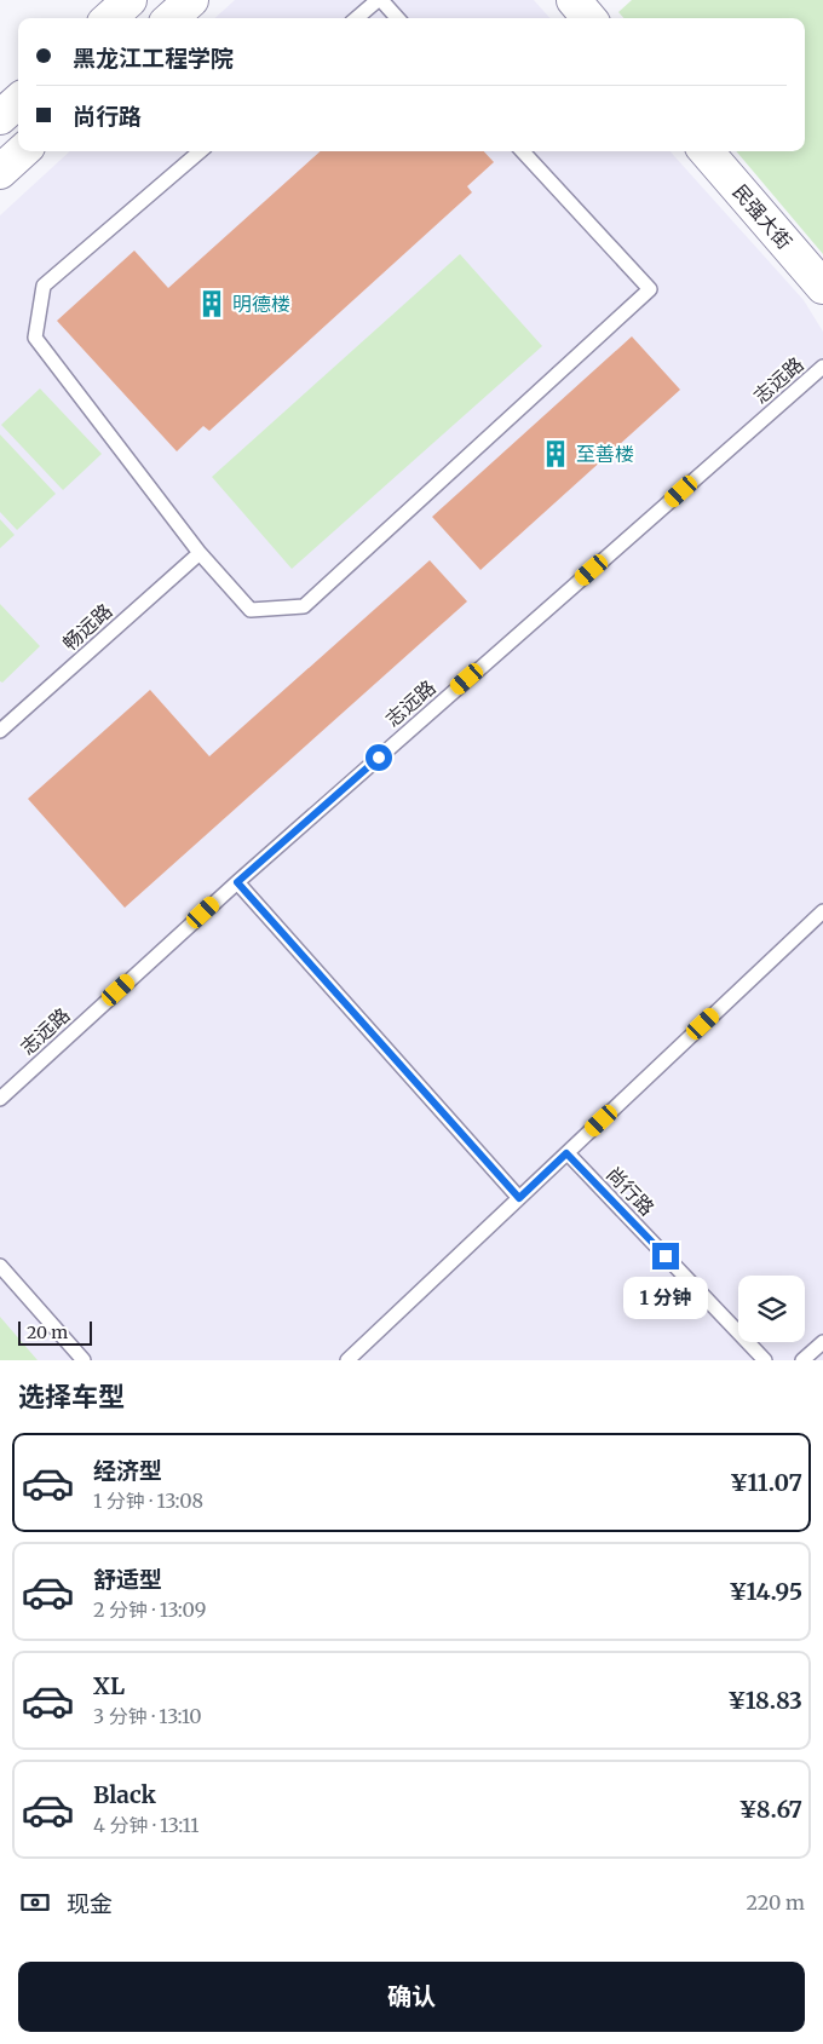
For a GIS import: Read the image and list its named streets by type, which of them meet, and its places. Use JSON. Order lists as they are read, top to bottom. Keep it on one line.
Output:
{"streets":{"main road":["民强大街"],"lane":["志远路","畅远路","尚行路"]},"places":{"building":["明德楼","至善楼"]},"scale_bar":"20 m","page":{"banner":["黑龙江工程学院","尚行路"],"bubble":"1 分钟","scale":"20 m","heading":"选择车型","list":[{"name":"经济型","note":"1 分钟 · 13:08","value":"¥11.07"},{"name":"舒适型","note":"2 分钟 · 13:09","value":"¥14.95"},{"name":"XL","note":"3 分钟 · 13:10","value":"¥18.83"},{"name":"Black","note":"4 分钟 · 13:11","value":"¥8.67"}],"pay":["现金","220 m"],"buttons":"确认"}}
